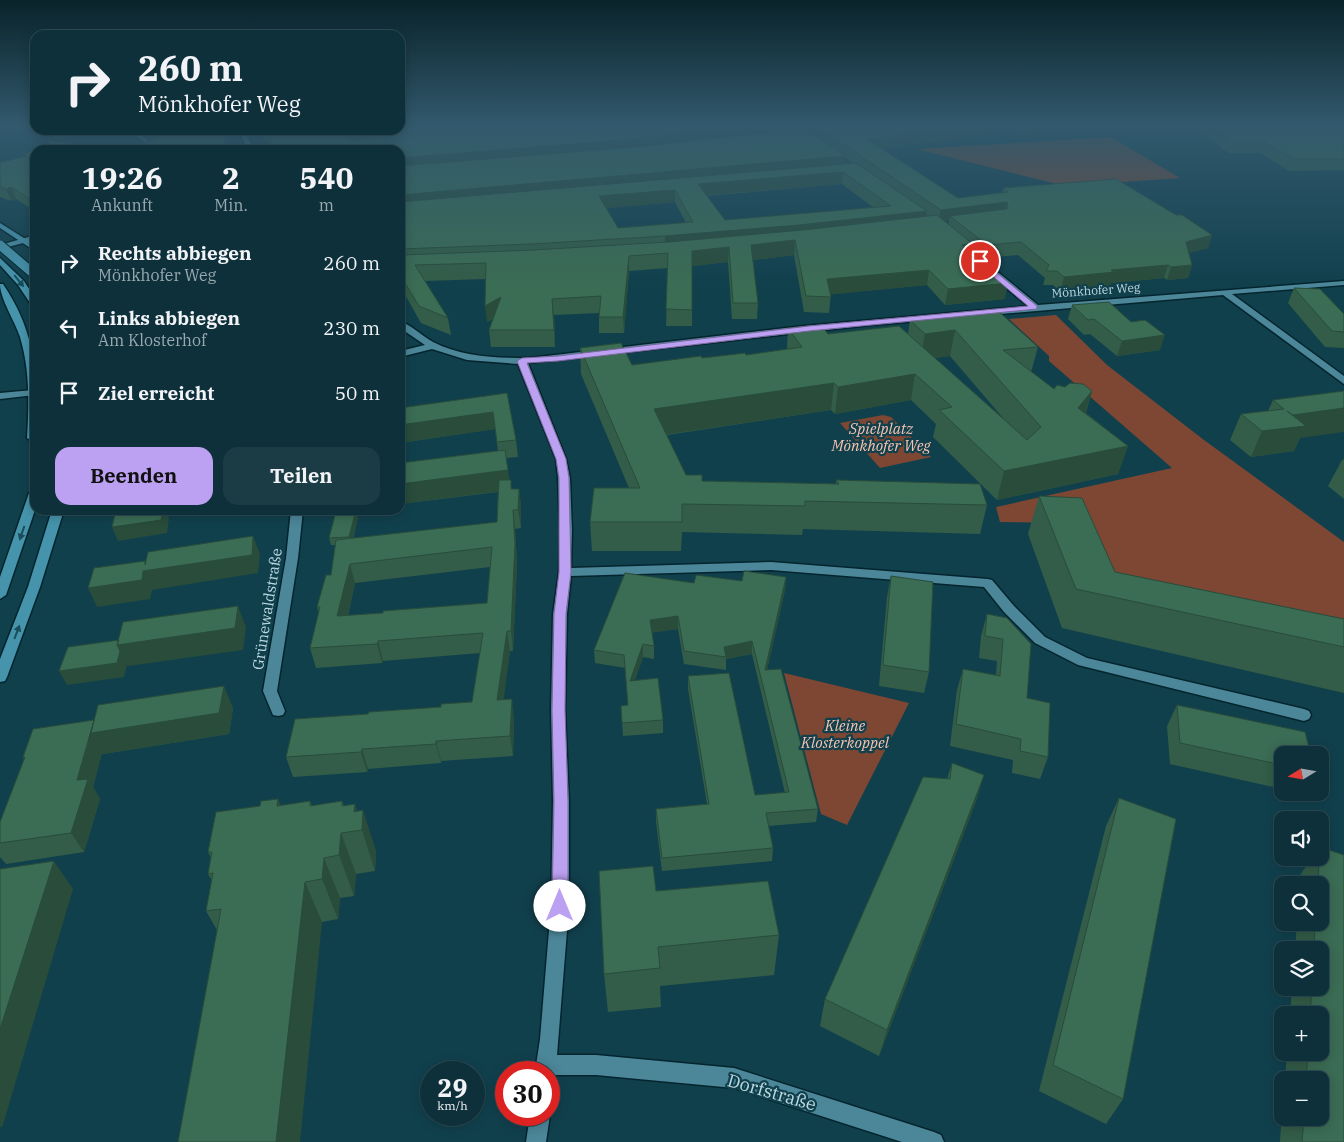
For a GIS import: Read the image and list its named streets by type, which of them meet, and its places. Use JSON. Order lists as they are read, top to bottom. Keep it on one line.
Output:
{"streets":{"street":["Mönkhofer Weg","Grünewaldstraße","Dorfstraße"]},"parks":["Spielplatz Mönkhofer Weg","Kleine Klosterkoppel"],"north":"left","page":{"turn":["260 m","Mönkhofer Weg"],"eta":["19:26","Ankunft","2","Min.","540","m"],"list":[{"name":"Rechts abbiegen","note":"Mönkhofer Weg","value":"260 m"},{"name":"Links abbiegen","note":"Am Klosterhof","value":"230 m"},{"name":"Ziel erreicht","value":"50 m"}],"buttons":["Beenden","Teilen"],"map_buttons":["+","−"],"speed":"29 km/h","limit":"30"}}
